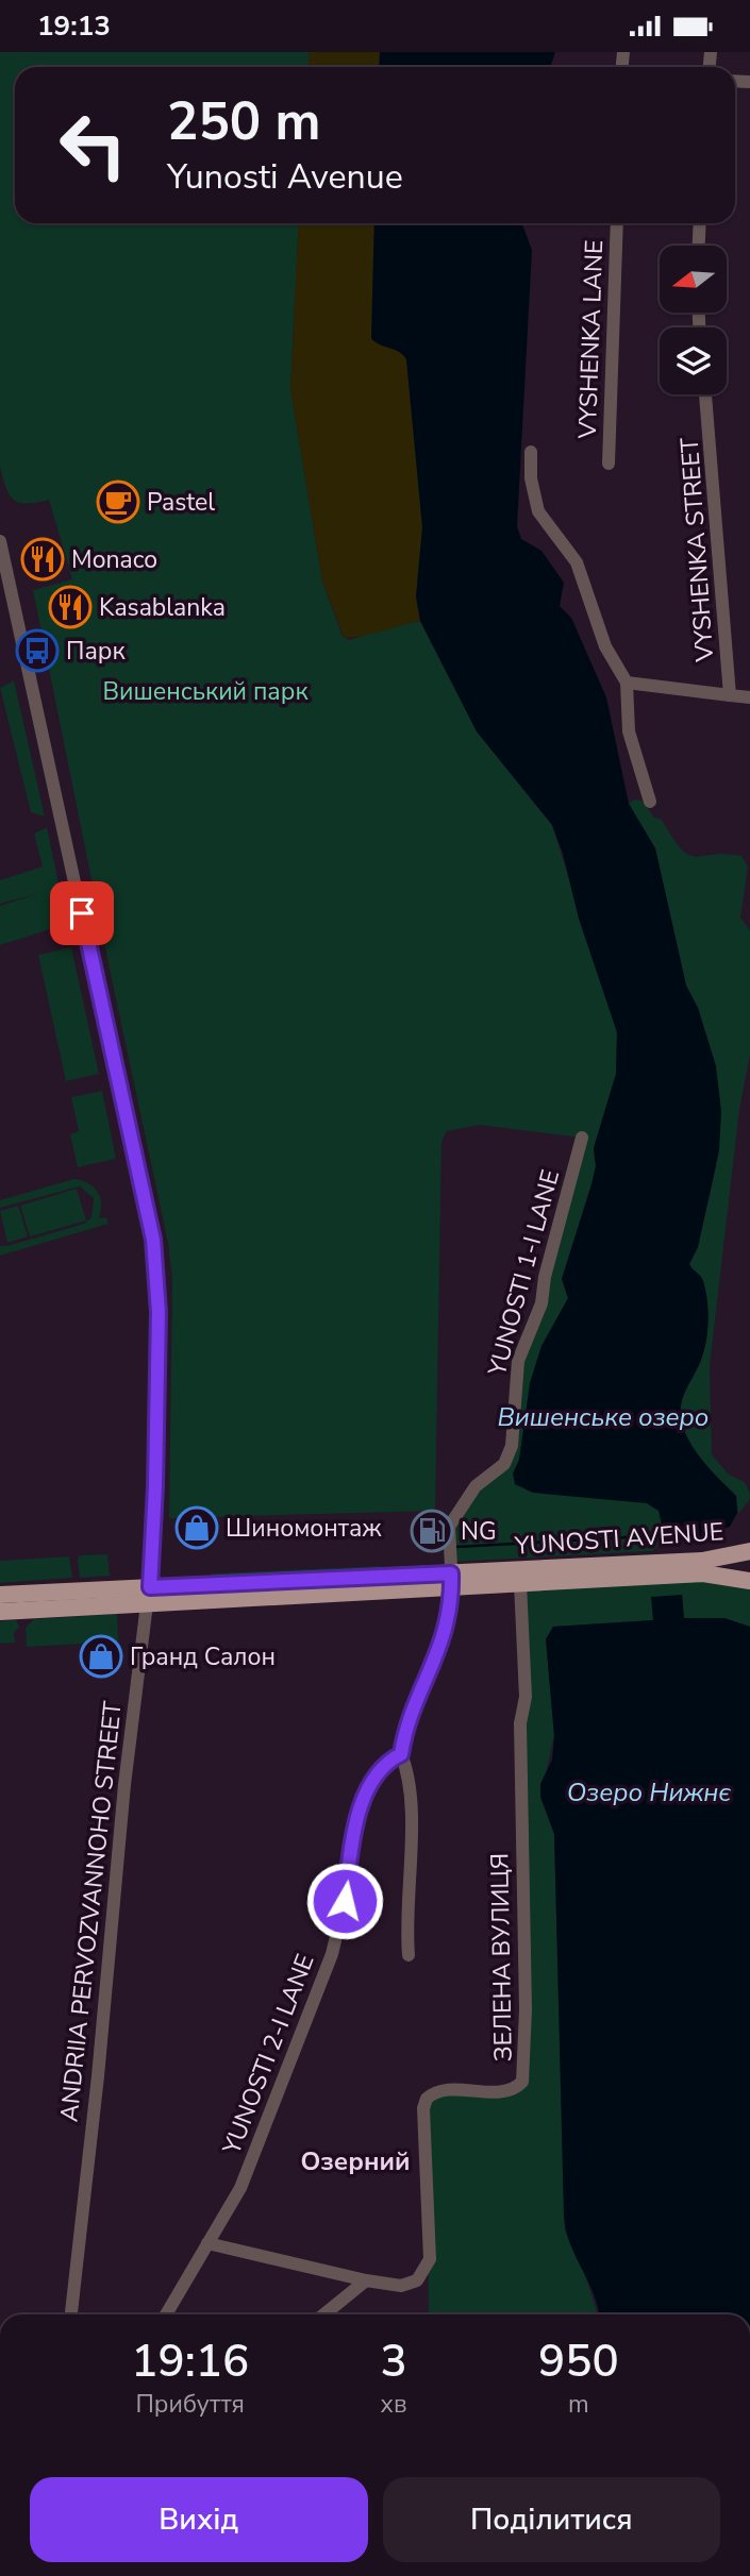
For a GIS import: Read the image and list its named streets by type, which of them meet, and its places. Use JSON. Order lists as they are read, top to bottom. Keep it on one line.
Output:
{"streets":{"main road":["YUNOSTI AVENUE"],"street":["VYSHENKA LANE","VYSHENKA STREET","YUNOSTI 1-I LANE","ANDRIIA PERVOZVANNOHO STREET","ЗЕЛЕНА ВУЛИЦЯ","YUNOSTI 2-I LANE"]},"crossings":[["YUNOSTI 1-I LANE","YUNOSTI AVENUE"],["YUNOSTI AVENUE","ANDRIIA PERVOZVANNOHO STREET"],["YUNOSTI AVENUE","ЗЕЛЕНА ВУЛИЦЯ"],["ЗЕЛЕНА ВУЛИЦЯ","YUNOSTI 2-I LANE"]],"districts":["Озерний"],"water":["Вишенське озеро","Озеро Нижнє"],"parks":["Вишенський парк"],"places":{"cafe":["Pastel"],"restaurant":["Monaco","Kasablanka"],"bus stop":["Парк"],"shop":["Шиномонтаж","Гранд Салон"],"fuel station":["NG"]},"north":"left","page":{"status":"19:13","turn":["250 m","Yunosti Avenue"],"eta":["19:16","Прибуття","3","хв","950","m"],"buttons":["Вихід","Поділитися"]}}
